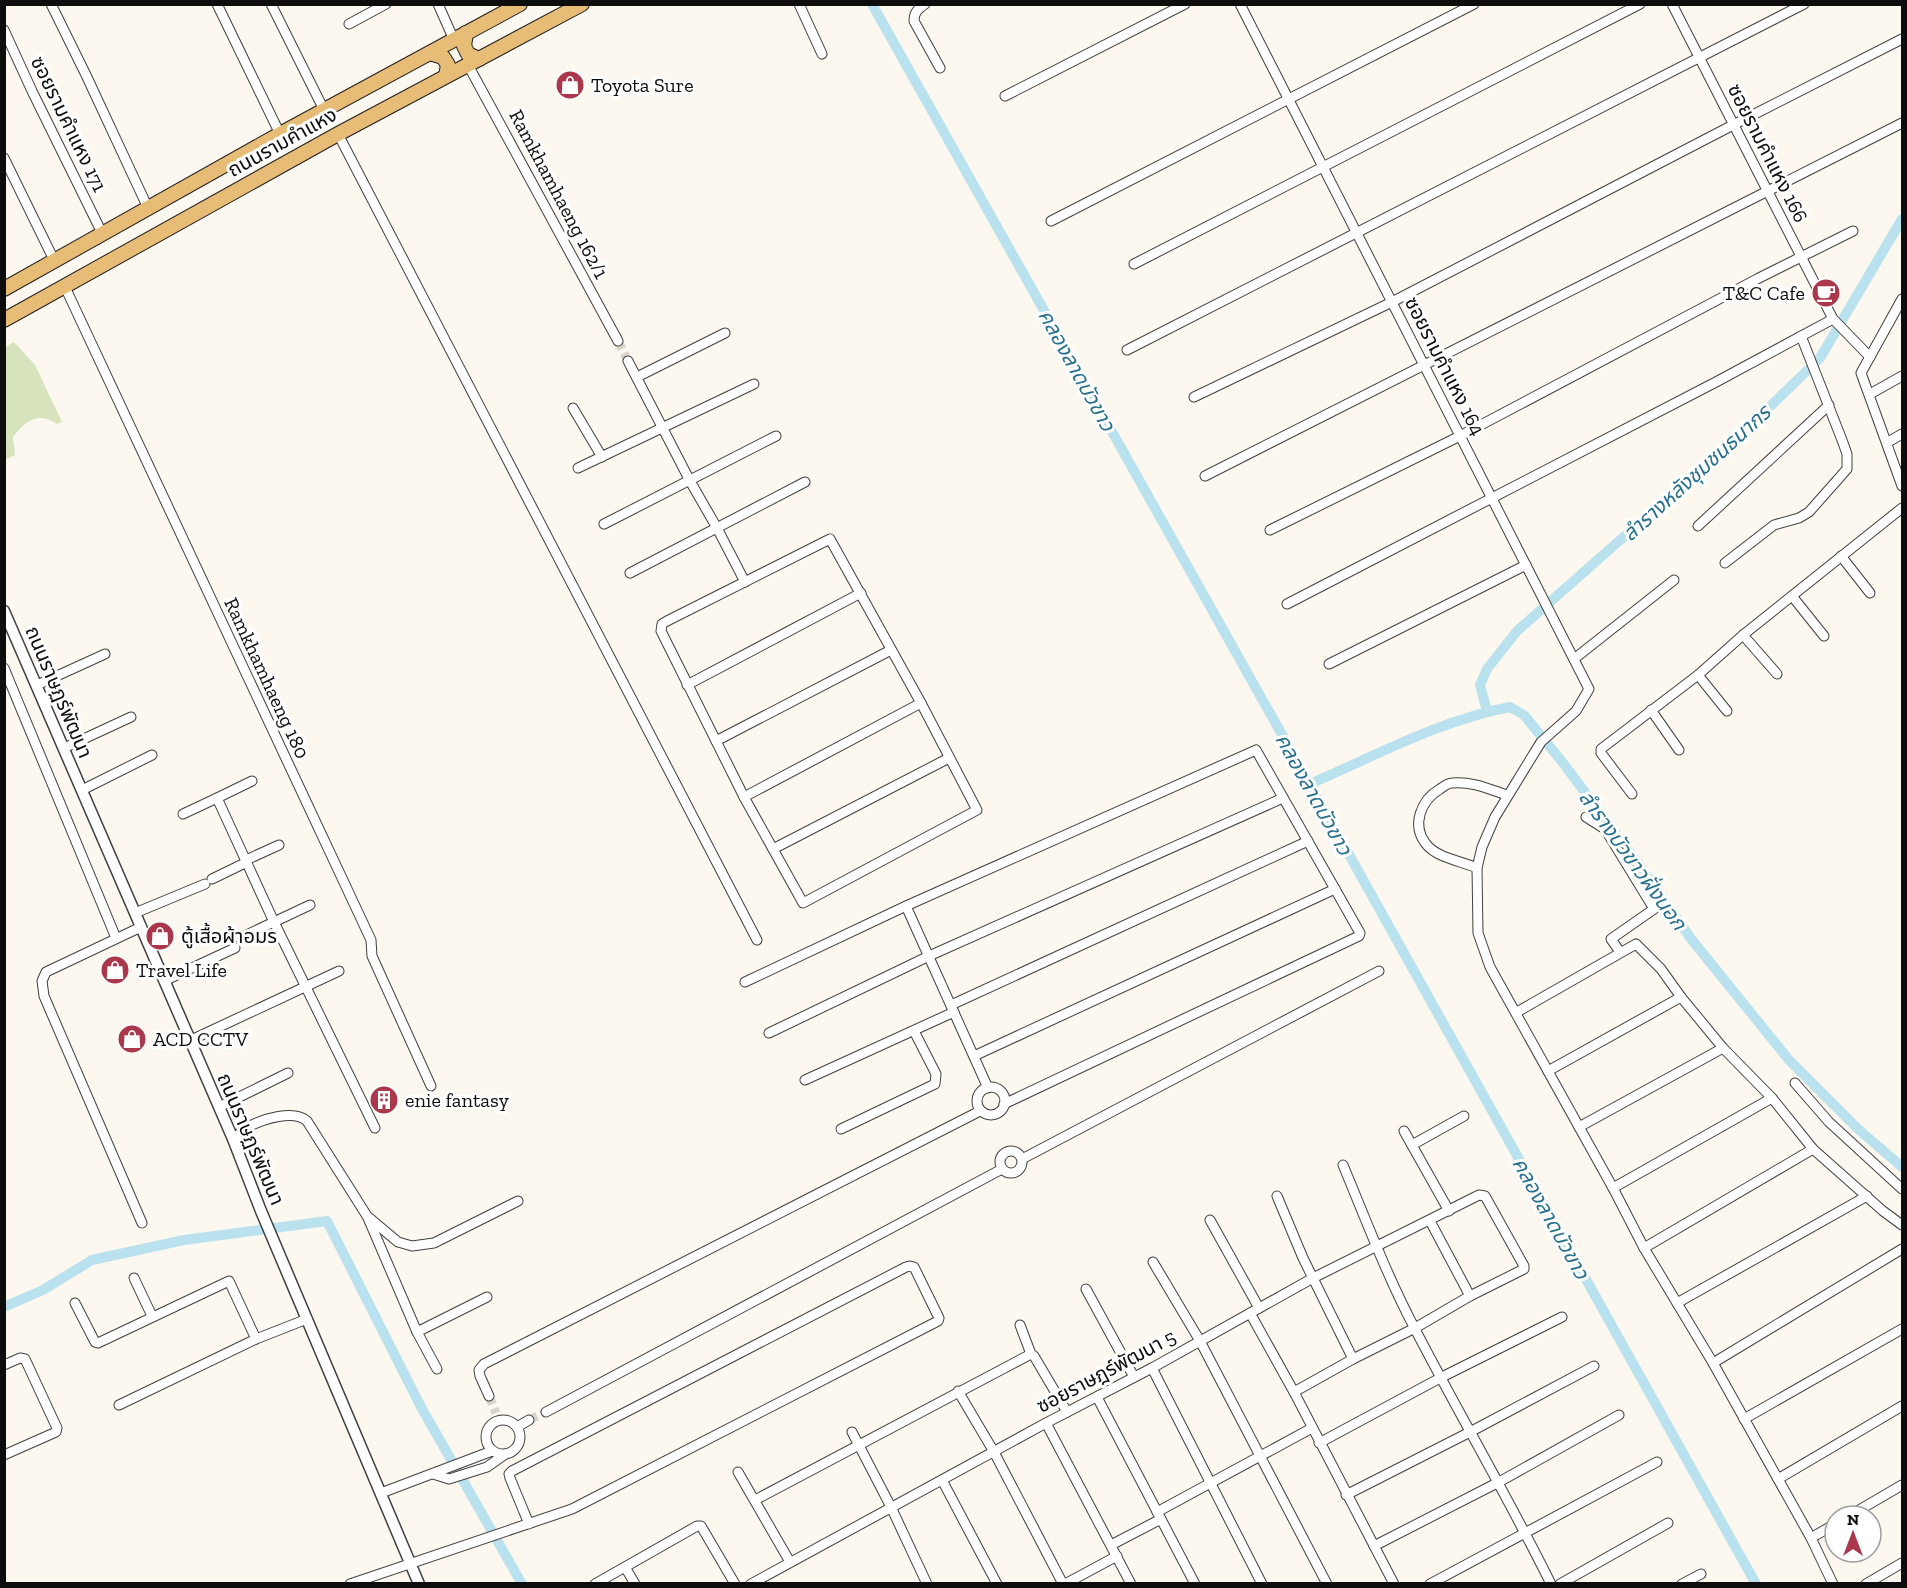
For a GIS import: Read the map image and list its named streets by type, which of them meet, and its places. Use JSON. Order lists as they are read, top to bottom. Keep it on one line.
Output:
{"streets":{"main road":["ถนนรามคำแหง"],"street":["ซอยรามคำแหง 171","ซอยรามคำแหง 166","Ramkhamhaeng 162/1","ซอยรามคำแหง 164","Ramkhamhaeng 180","ถนนราษฏร์พัฒนา","ซอยราษฎร์พัฒนา 5"]},"crossings":[["ซอยรามคำแหง 171","ถนนรามคำแหง"],["ถนนรามคำแหง","Ramkhamhaeng 162/1"],["ถนนรามคำแหง","Ramkhamhaeng 180"]],"water":["คลองลาดบัวขาว","ลำรางหลังชุมชนธนากร","ลำรางบัวขาวฝั่งนอก"],"places":{"shop":["Toyota Sure","ตู้เสื้อผ้าอมร","Travel Life","ACD CCTV"],"cafe":["T&C Cafe"],"building":["enie fantasy"]},"north":"top"}
